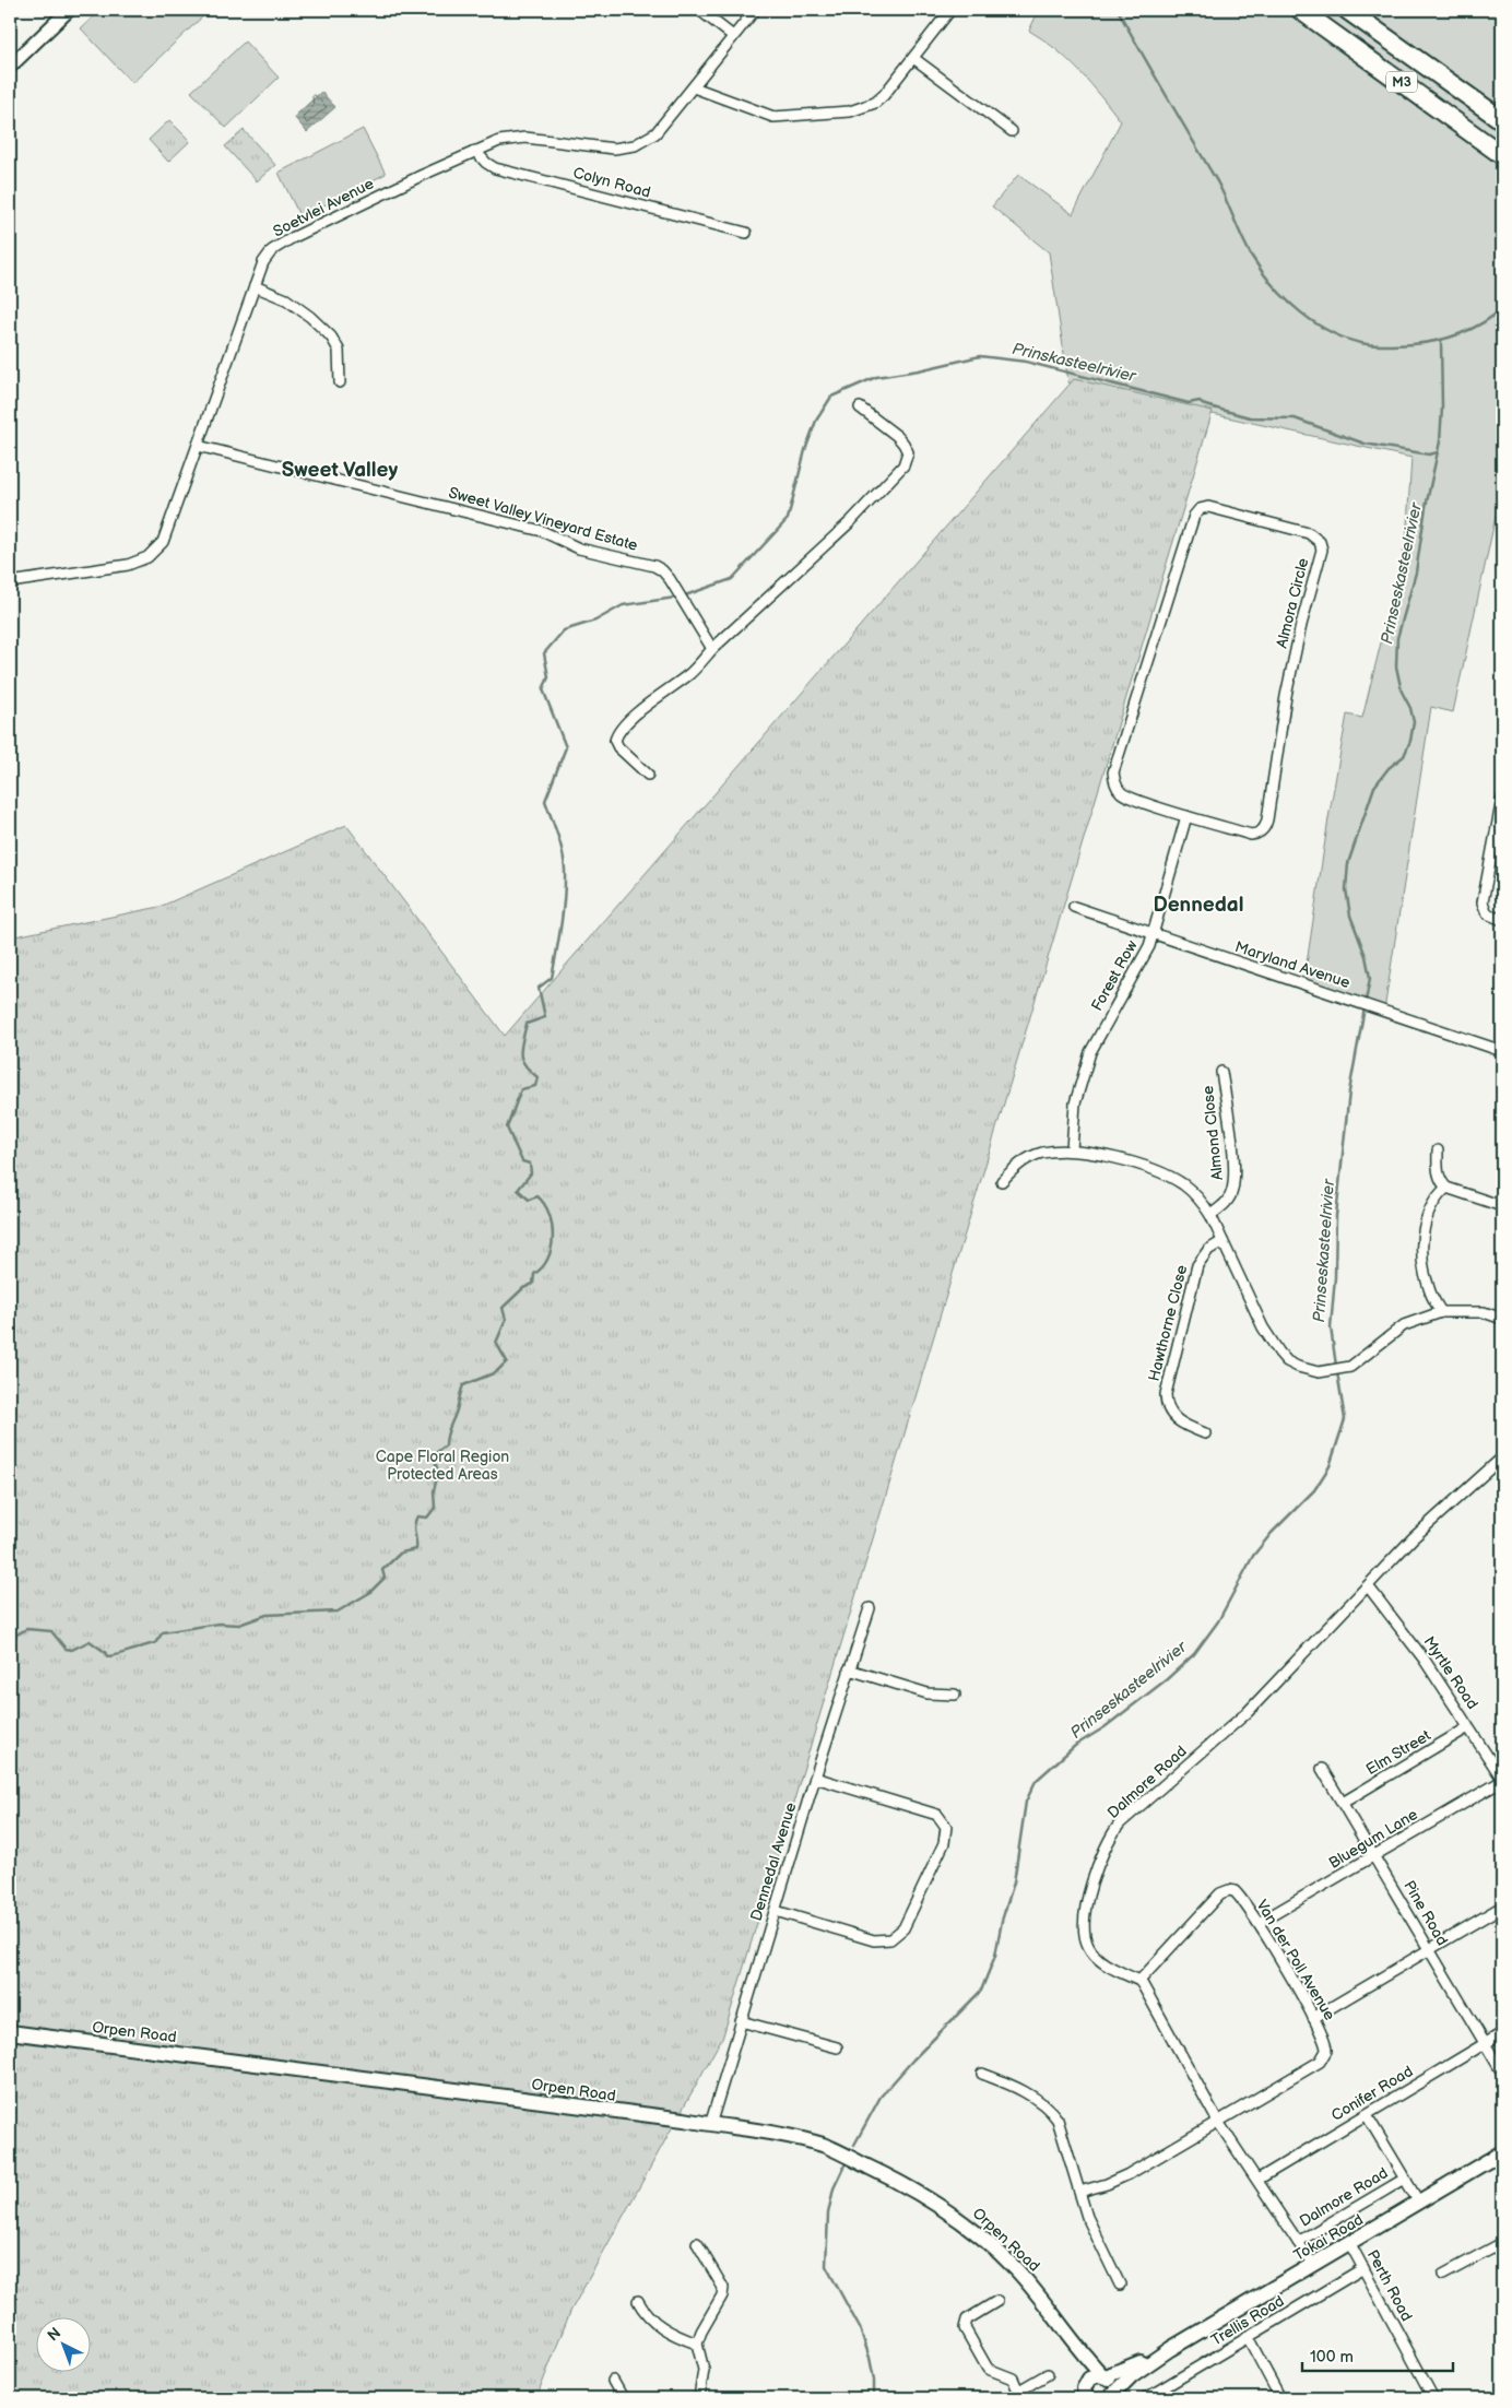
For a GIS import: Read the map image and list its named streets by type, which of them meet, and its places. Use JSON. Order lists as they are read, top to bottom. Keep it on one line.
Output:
{"streets":{"highway":["M3"],"main road":["Orpen Road","Tokai Road"],"street":["Colyn Road","Soetvlei Avenue","Sweet Valley Vineyard Estate","Almora Circle","Maryland Avenue","Forest Row","Almond Close","Hawthorne Close","Myrtle Road","Elm Street","Dalmore Road","Bluegum Lane","Dennedal Avenue","Pine Road","Van der Poll Avenue","Conifer Road","Perth Road","Trellis Road"]},"crossings":[["Colyn Road","Soetvlei Avenue"],["Soetvlei Avenue","Sweet Valley Vineyard Estate"],["Almora Circle","Forest Row"],["Maryland Avenue","Forest Row"],["Myrtle Road","Elm Street"],["Myrtle Road","Dalmore Road"],["Myrtle Road","Bluegum Lane"],["Elm Street","Pine Road"],["Dalmore Road","Van der Poll Avenue"],["Dalmore Road","Conifer Road"],["Dalmore Road","Tokai Road"],["Bluegum Lane","Pine Road"],["Bluegum Lane","Van der Poll Avenue"],["Dennedal Avenue","Orpen Road"],["Pine Road","Conifer Road"],["Orpen Road","Tokai Road"],["Tokai Road","Perth Road"],["Perth Road","Trellis Road"]],"districts":["Sweet Valley","Dennedal"],"water":["Prinskasteelrivier","Prinseskasteelrivier"],"parks":["Cape Floral Region Protected Areas"],"scale_bar":"100 m","north":"top left"}
